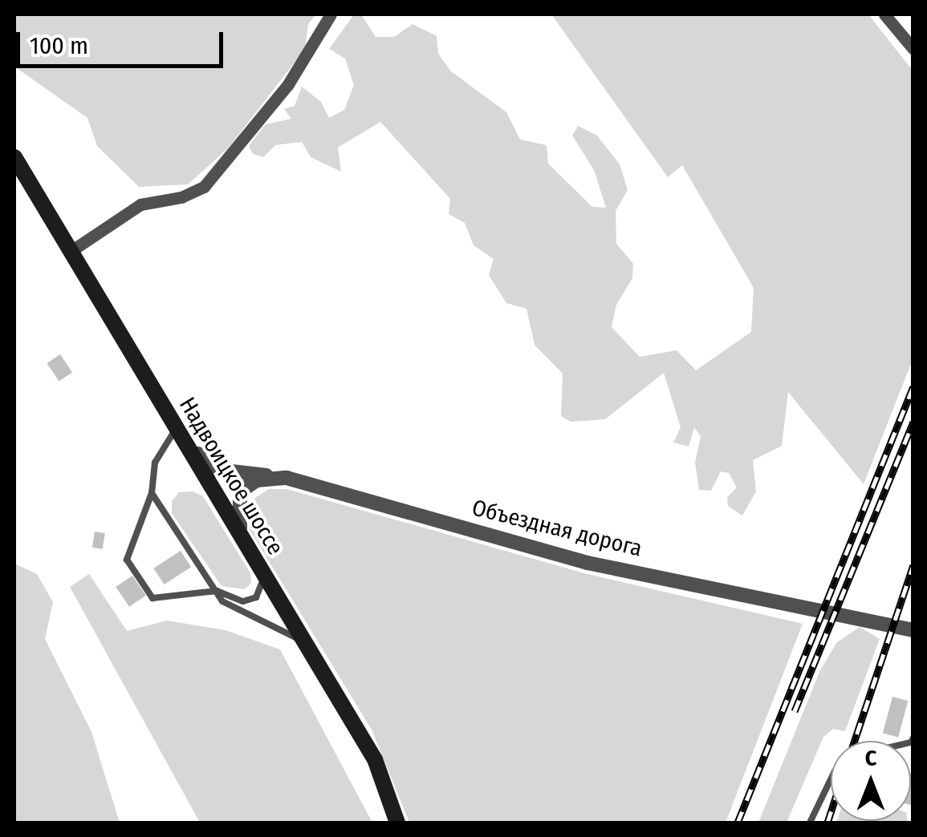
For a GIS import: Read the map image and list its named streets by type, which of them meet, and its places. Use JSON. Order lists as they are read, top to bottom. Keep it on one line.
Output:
{"streets":{"main road":["Надвоицкое шоссе"],"street":["Объездная дорога"]},"crossings":[["Надвоицкое шоссе","Объездная дорога"]],"scale_bar":"100 m","north":"top"}
